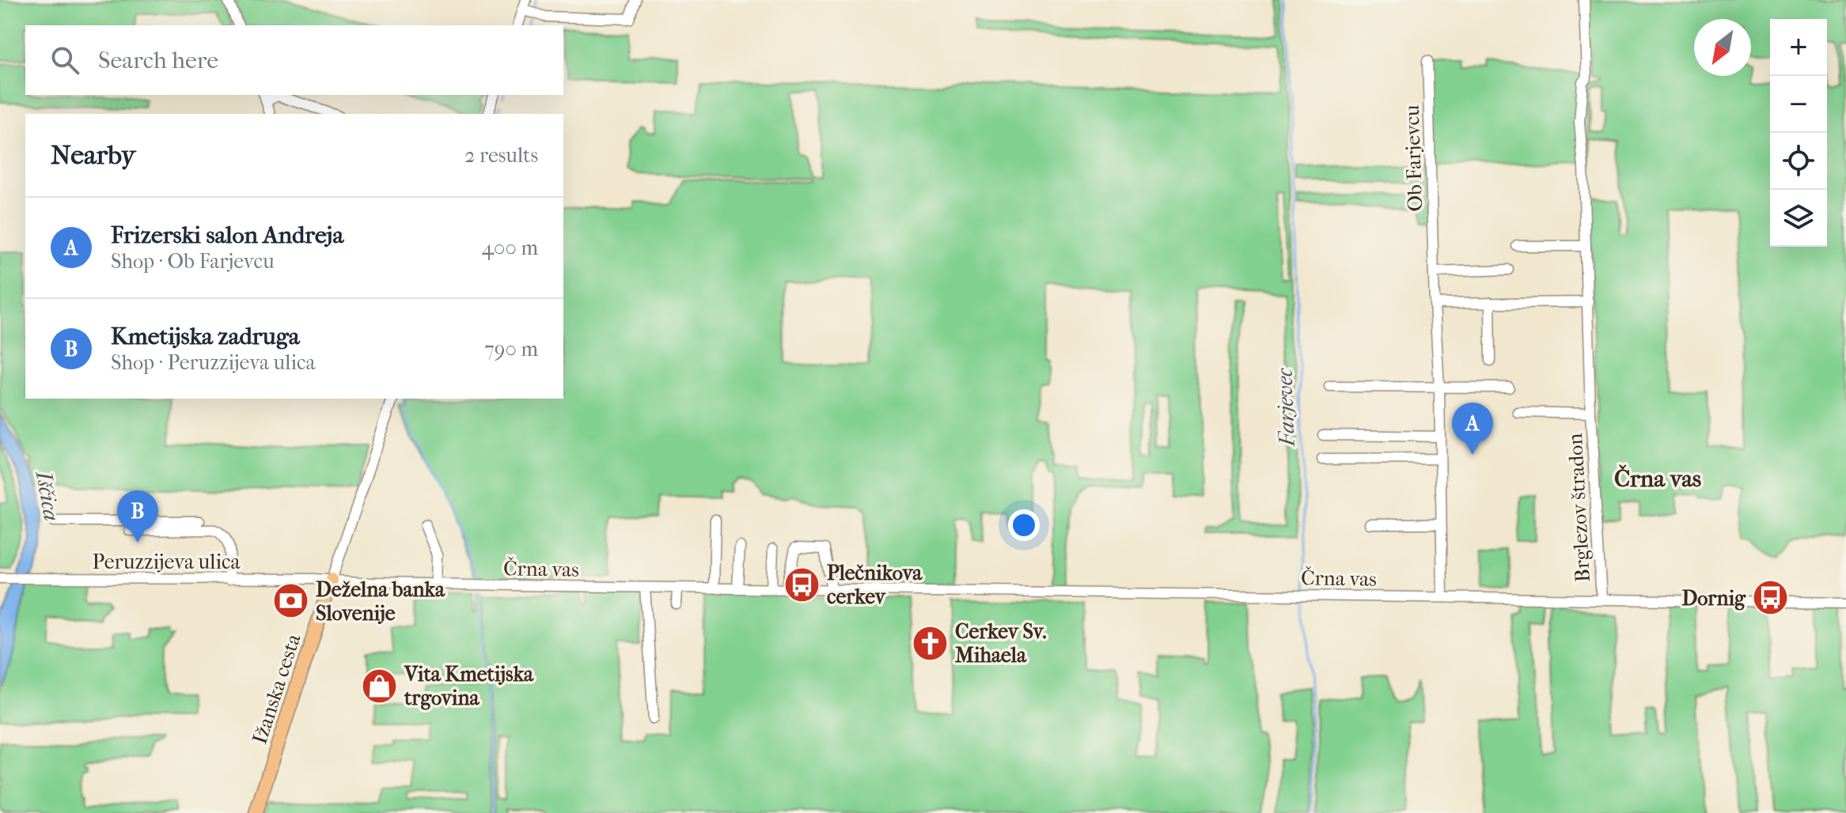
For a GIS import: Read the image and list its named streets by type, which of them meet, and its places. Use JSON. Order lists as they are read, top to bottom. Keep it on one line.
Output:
{"streets":{"main road":["Ižanska cesta"],"street":["Ob Farjevcu","Brglezov štradon","Peruzzijeva ulica","Črna vas"]},"crossings":[["Brglezov štradon","Črna vas"],["Peruzzijeva ulica","Črna vas"],["Peruzzijeva ulica","Ižanska cesta"],["Črna vas","Ižanska cesta"]],"districts":["Črna vas"],"water":["Farjevec","Iščica"],"places":{"bus stop":["Plečnikova cerkev","Dornig"],"bank":["Deželna banka Slovenije"],"church":["Cerkev Sv. Mihaela"],"shop":["Vita Kmetijska trgovina"]},"north":"bottom left","page":{"map_buttons":["+","−"],"search":"Search here","heading":["Nearby","2 results"],"list":[{"mark":"A","name":"Frizerski salon Andreja","note":"Shop · Ob Farjevcu","value":"400 m"},{"mark":"B","name":"Kmetijska zadruga","note":"Shop · Peruzzijeva ulica","value":"790 m"}],"pins":["A","B"]}}
